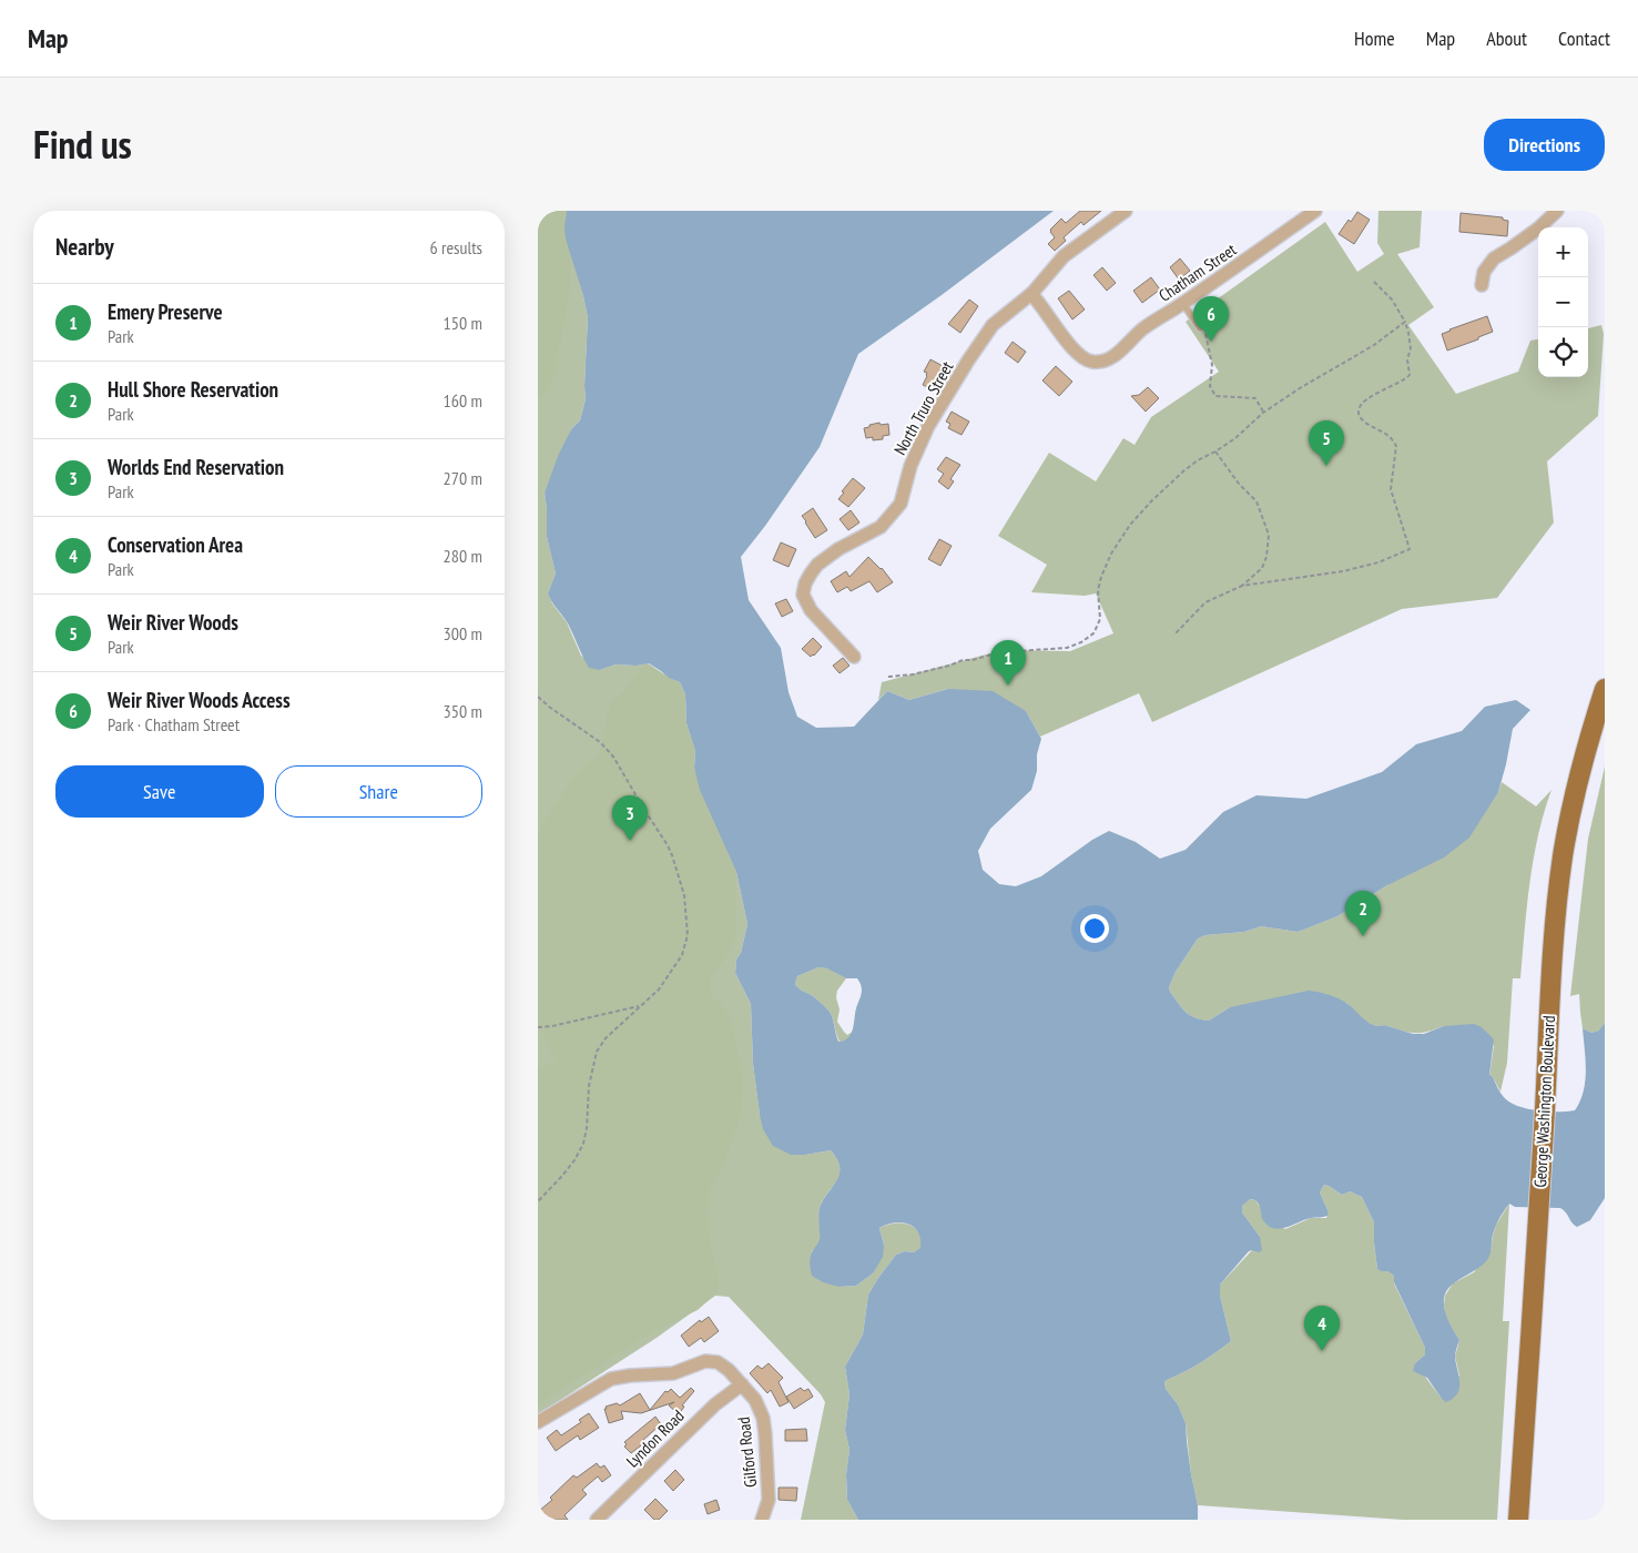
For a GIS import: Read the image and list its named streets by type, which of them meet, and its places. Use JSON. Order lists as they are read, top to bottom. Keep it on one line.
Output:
{"streets":{"main road":["George Washington Boulevard"],"street":["Chatham Street","North Truro Street","Lyndon Road","Gilford Road"]},"crossings":[["Chatham Street","North Truro Street"],["Lyndon Road","Gilford Road"]],"page":{"header":"Map","nav":["Home","Map","About","Contact"],"title":"Find us","buttons":["Directions",["Save","Share"]],"heading":["Nearby","6 results"],"map_buttons":["+","−"],"list":[{"mark":"1","name":"Emery Preserve","note":"Park","value":"150 m"},{"mark":"2","name":"Hull Shore Reservation","note":"Park","value":"160 m"},{"mark":"3","name":"Worlds End Reservation","note":"Park","value":"270 m"},{"mark":"4","name":"Conservation Area","note":"Park","value":"280 m"},{"mark":"5","name":"Weir River Woods","note":"Park","value":"300 m"},{"mark":"6","name":"Weir River Woods Access","note":"Park · Chatham Street","value":"350 m"}],"pins":["6","5","1","3","2","4"]}}
